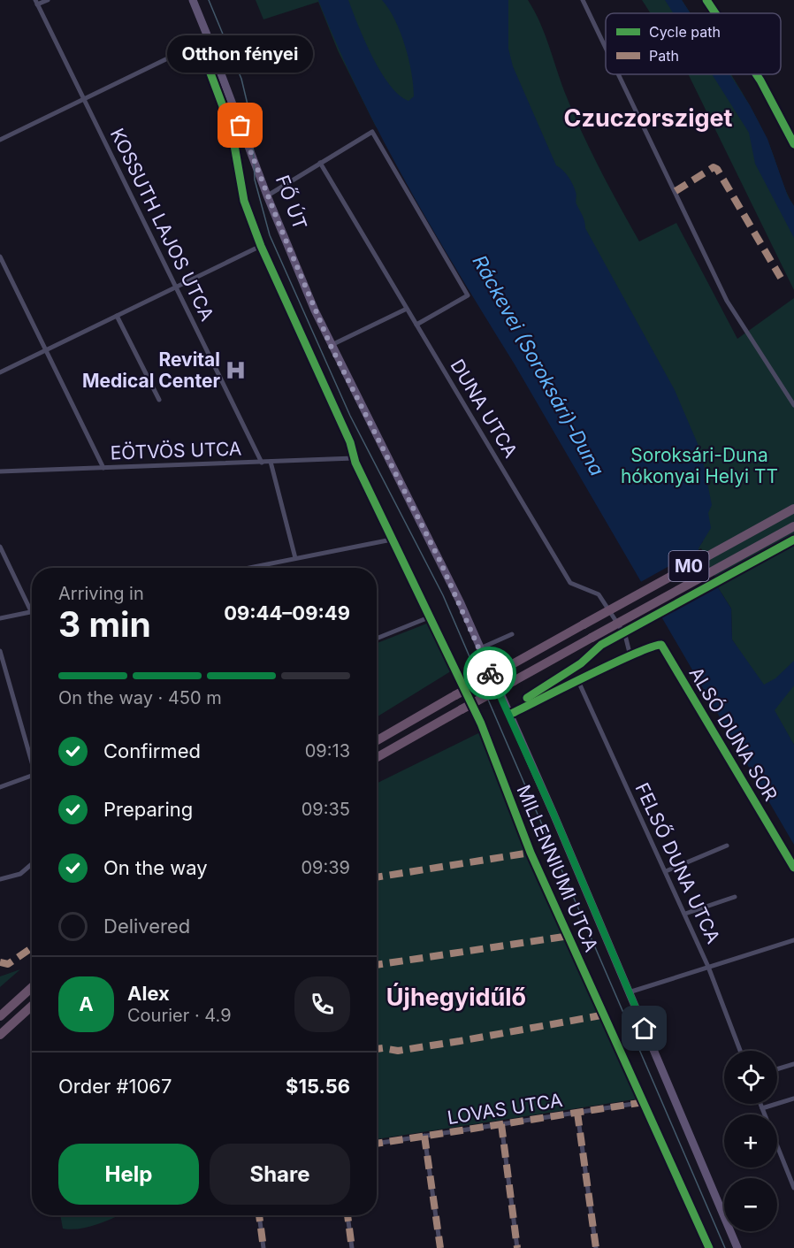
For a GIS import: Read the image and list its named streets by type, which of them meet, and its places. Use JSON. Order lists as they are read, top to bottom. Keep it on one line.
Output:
{"streets":{"highway":["M0"],"main road":["FŐ ÚT"],"street":["KOSSUTH LAJOS UTCA","DUNA UTCA","EÖTVÖS UTCA","ALSÓ DUNA SOR","FELSŐ DUNA UTCA","MILLENNIUMI UTCA","LOVAS UTCA"]},"crossings":[["KOSSUTH LAJOS UTCA","EÖTVÖS UTCA"],["DUNA UTCA","ALSÓ DUNA SOR"],["EÖTVÖS UTCA","MILLENNIUMI UTCA"],["MILLENNIUMI UTCA","LOVAS UTCA"]],"districts":["Czuczorsziget","Újhegyidűlő"],"water":["Ráckevei (Soroksári)-Duna"],"parks":["Soroksári-Duna hókonyai Helyi TT"],"places":{"other":["Otthon fényei"],"hospital":["Revital Medical Center"]},"legend":["Cycle path","Path"],"page":{"bubble":"Otthon fényei","heading":["3 min","Arriving in","09:44–09:49"],"panel":["Alex","Courier · 4.9","Order #1067","$15.56"],"bar":"On the way · 450 m","list":[["Confirmed","09:13"],["Preparing","09:35"],["On the way","09:39"],"Delivered"],"round":"A","map_buttons":["+","−"],"buttons":["Help","Share"]}}
